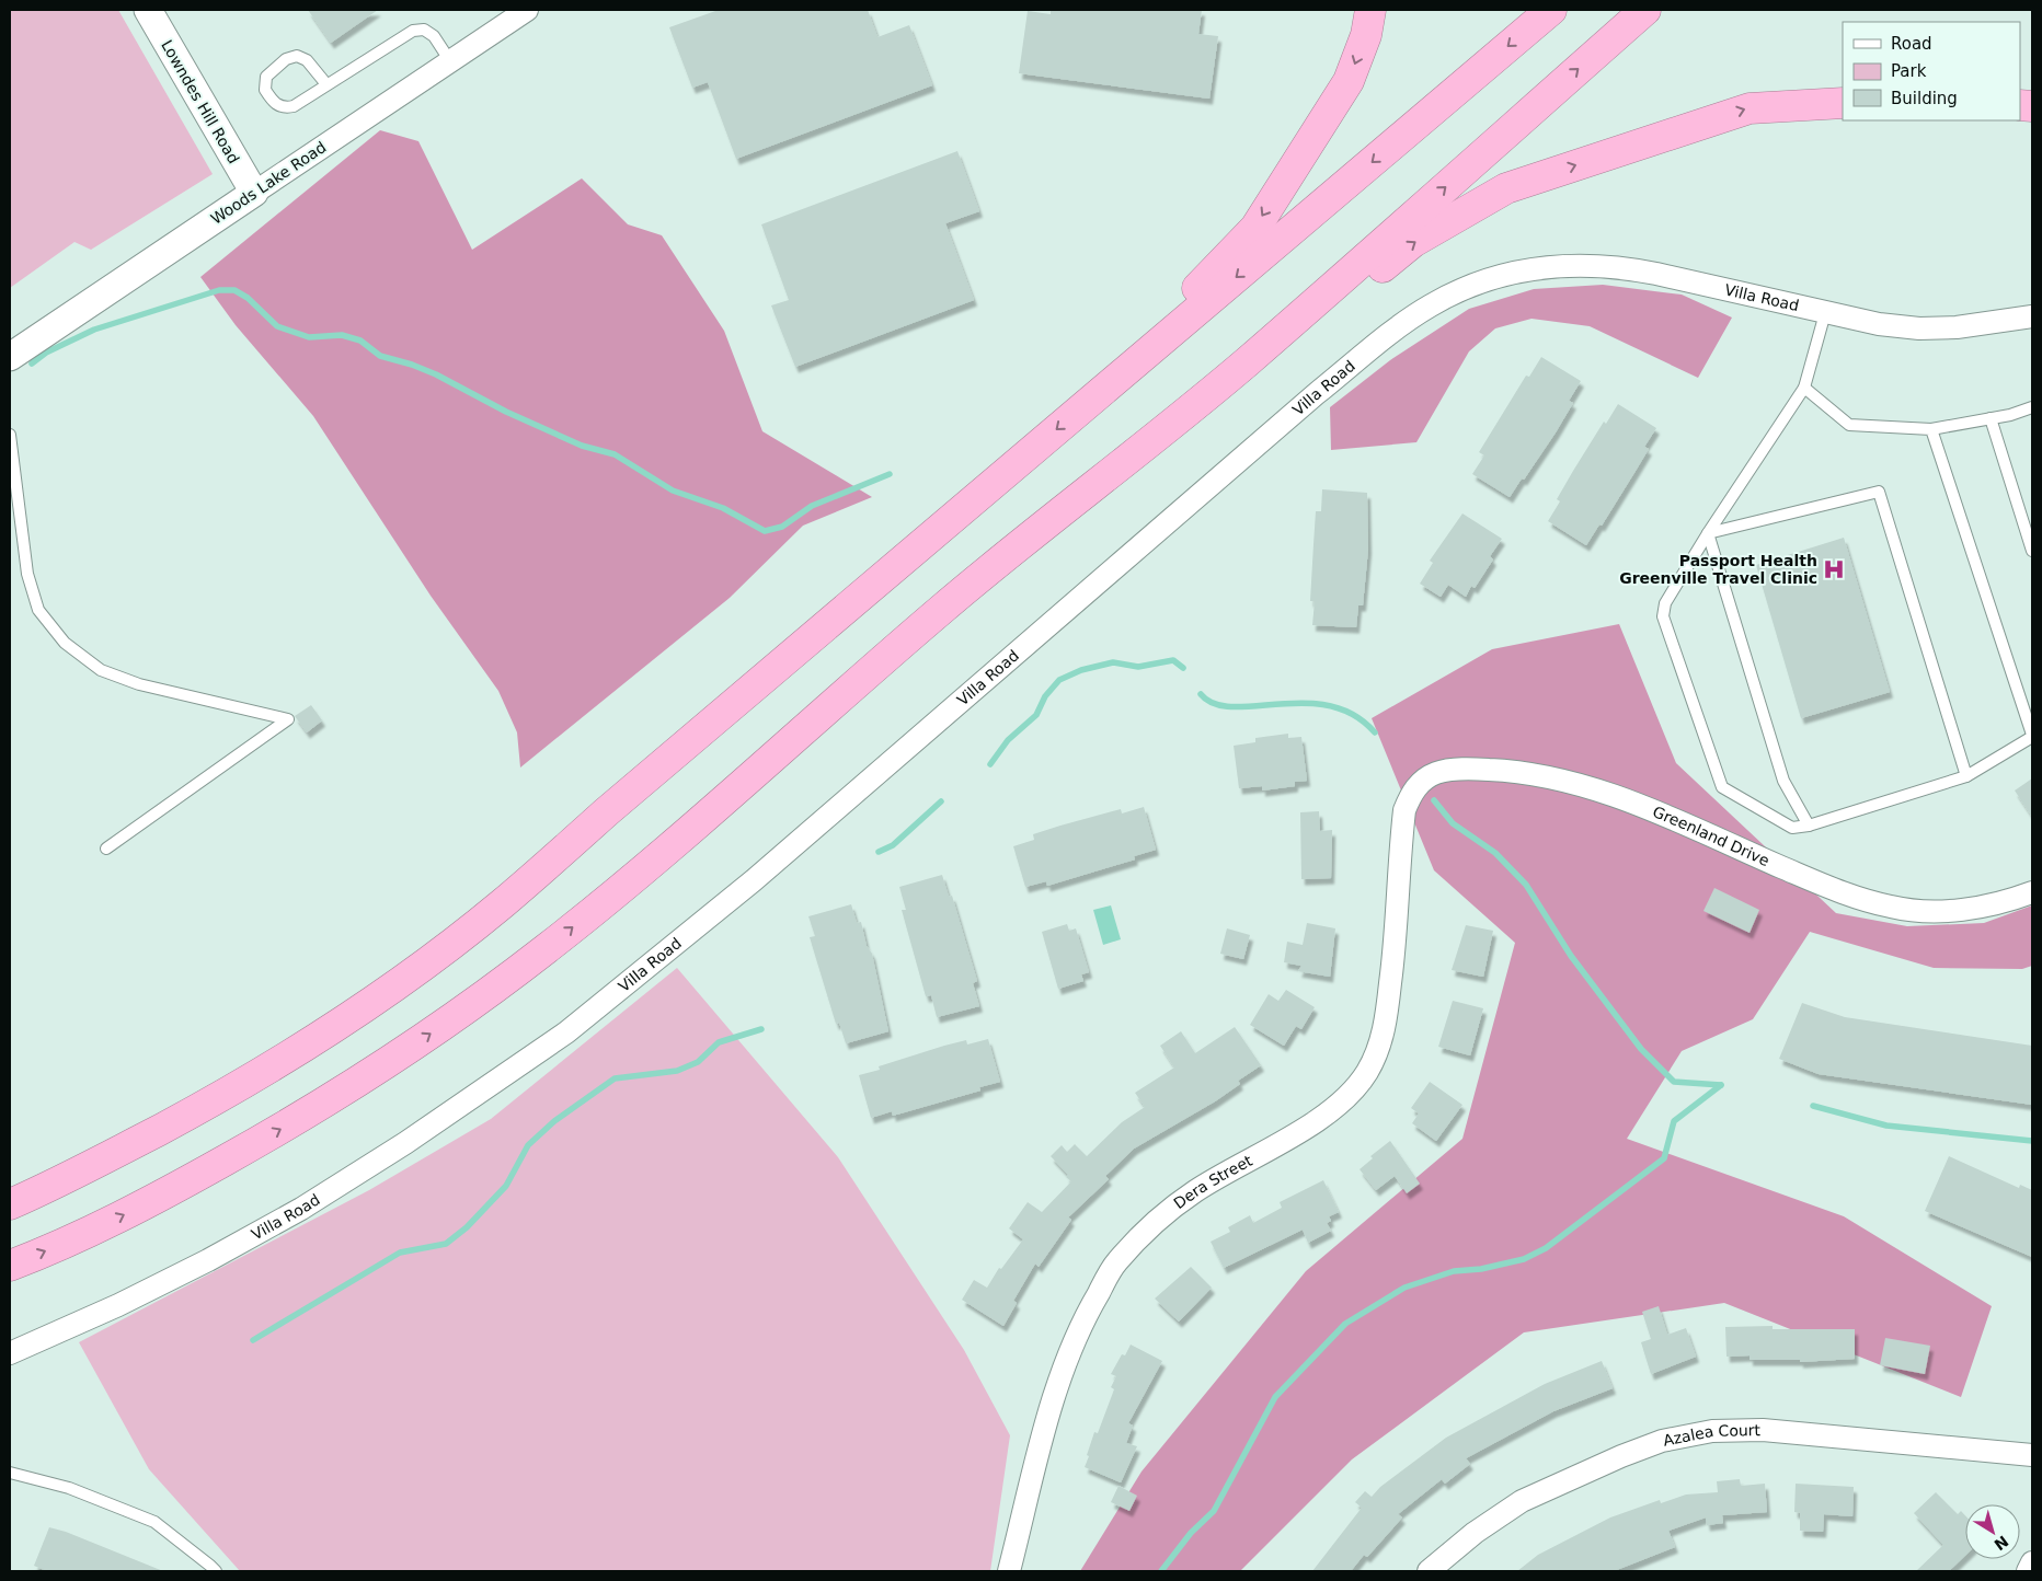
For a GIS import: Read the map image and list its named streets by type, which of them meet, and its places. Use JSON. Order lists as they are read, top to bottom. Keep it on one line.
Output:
{"streets":{"street":["Lowndes Hill Road","Woods Lake Road","Villa Road","Greenland Drive","Dera Street","Azalea Court"]},"crossings":[["Lowndes Hill Road","Woods Lake Road"],["Greenland Drive","Dera Street"]],"places":{"hospital":["Passport Health Greenville Travel Clinic"]},"legend":["Road","Park","Building"],"north":"bottom right"}
